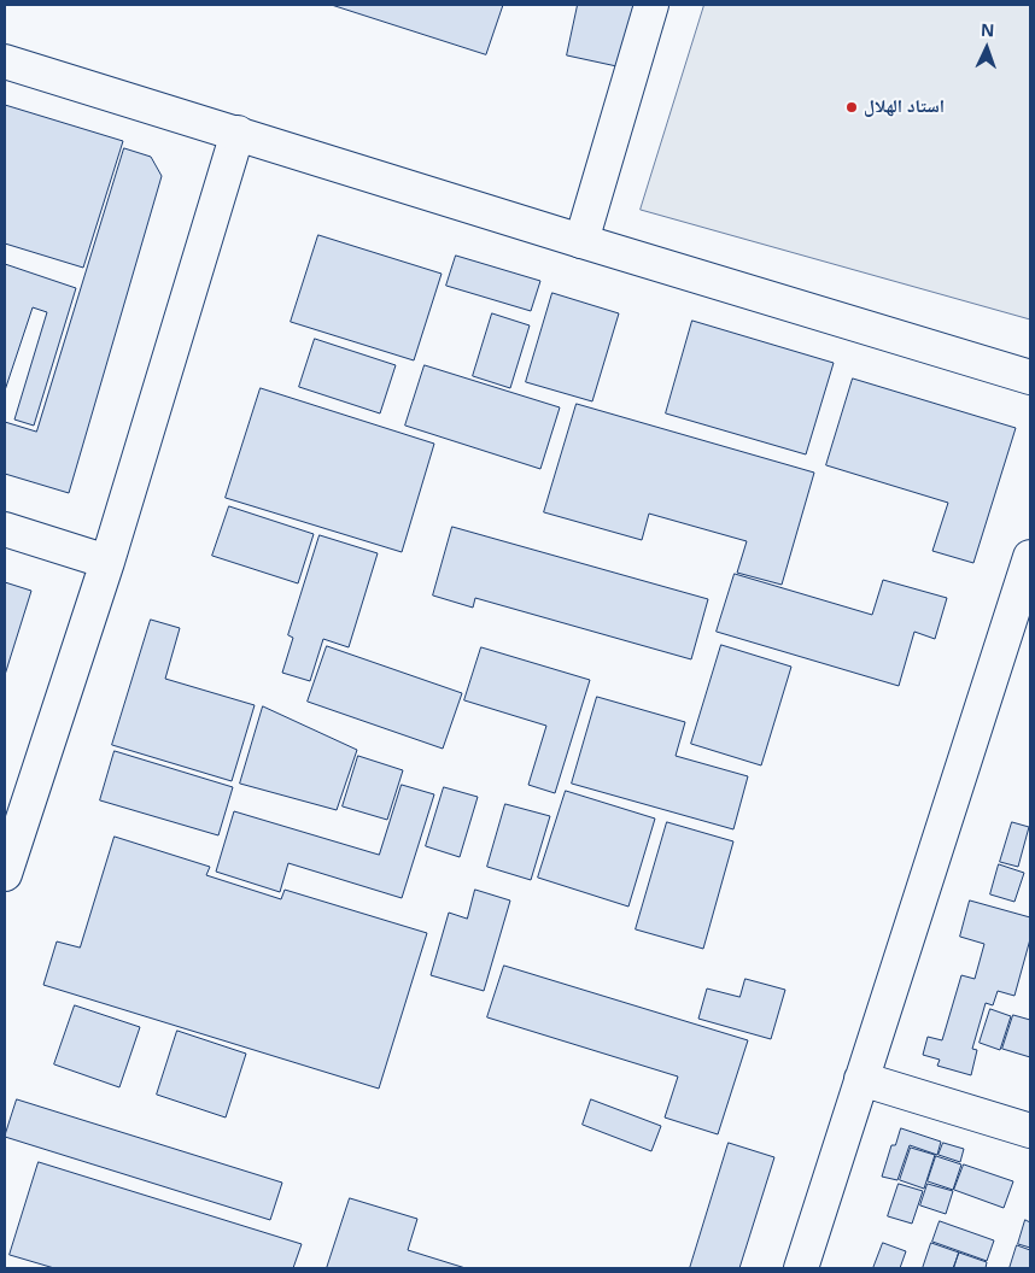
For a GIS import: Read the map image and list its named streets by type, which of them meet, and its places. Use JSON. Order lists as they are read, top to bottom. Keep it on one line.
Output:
{"places":["استاد الهلال"],"north":"top"}
